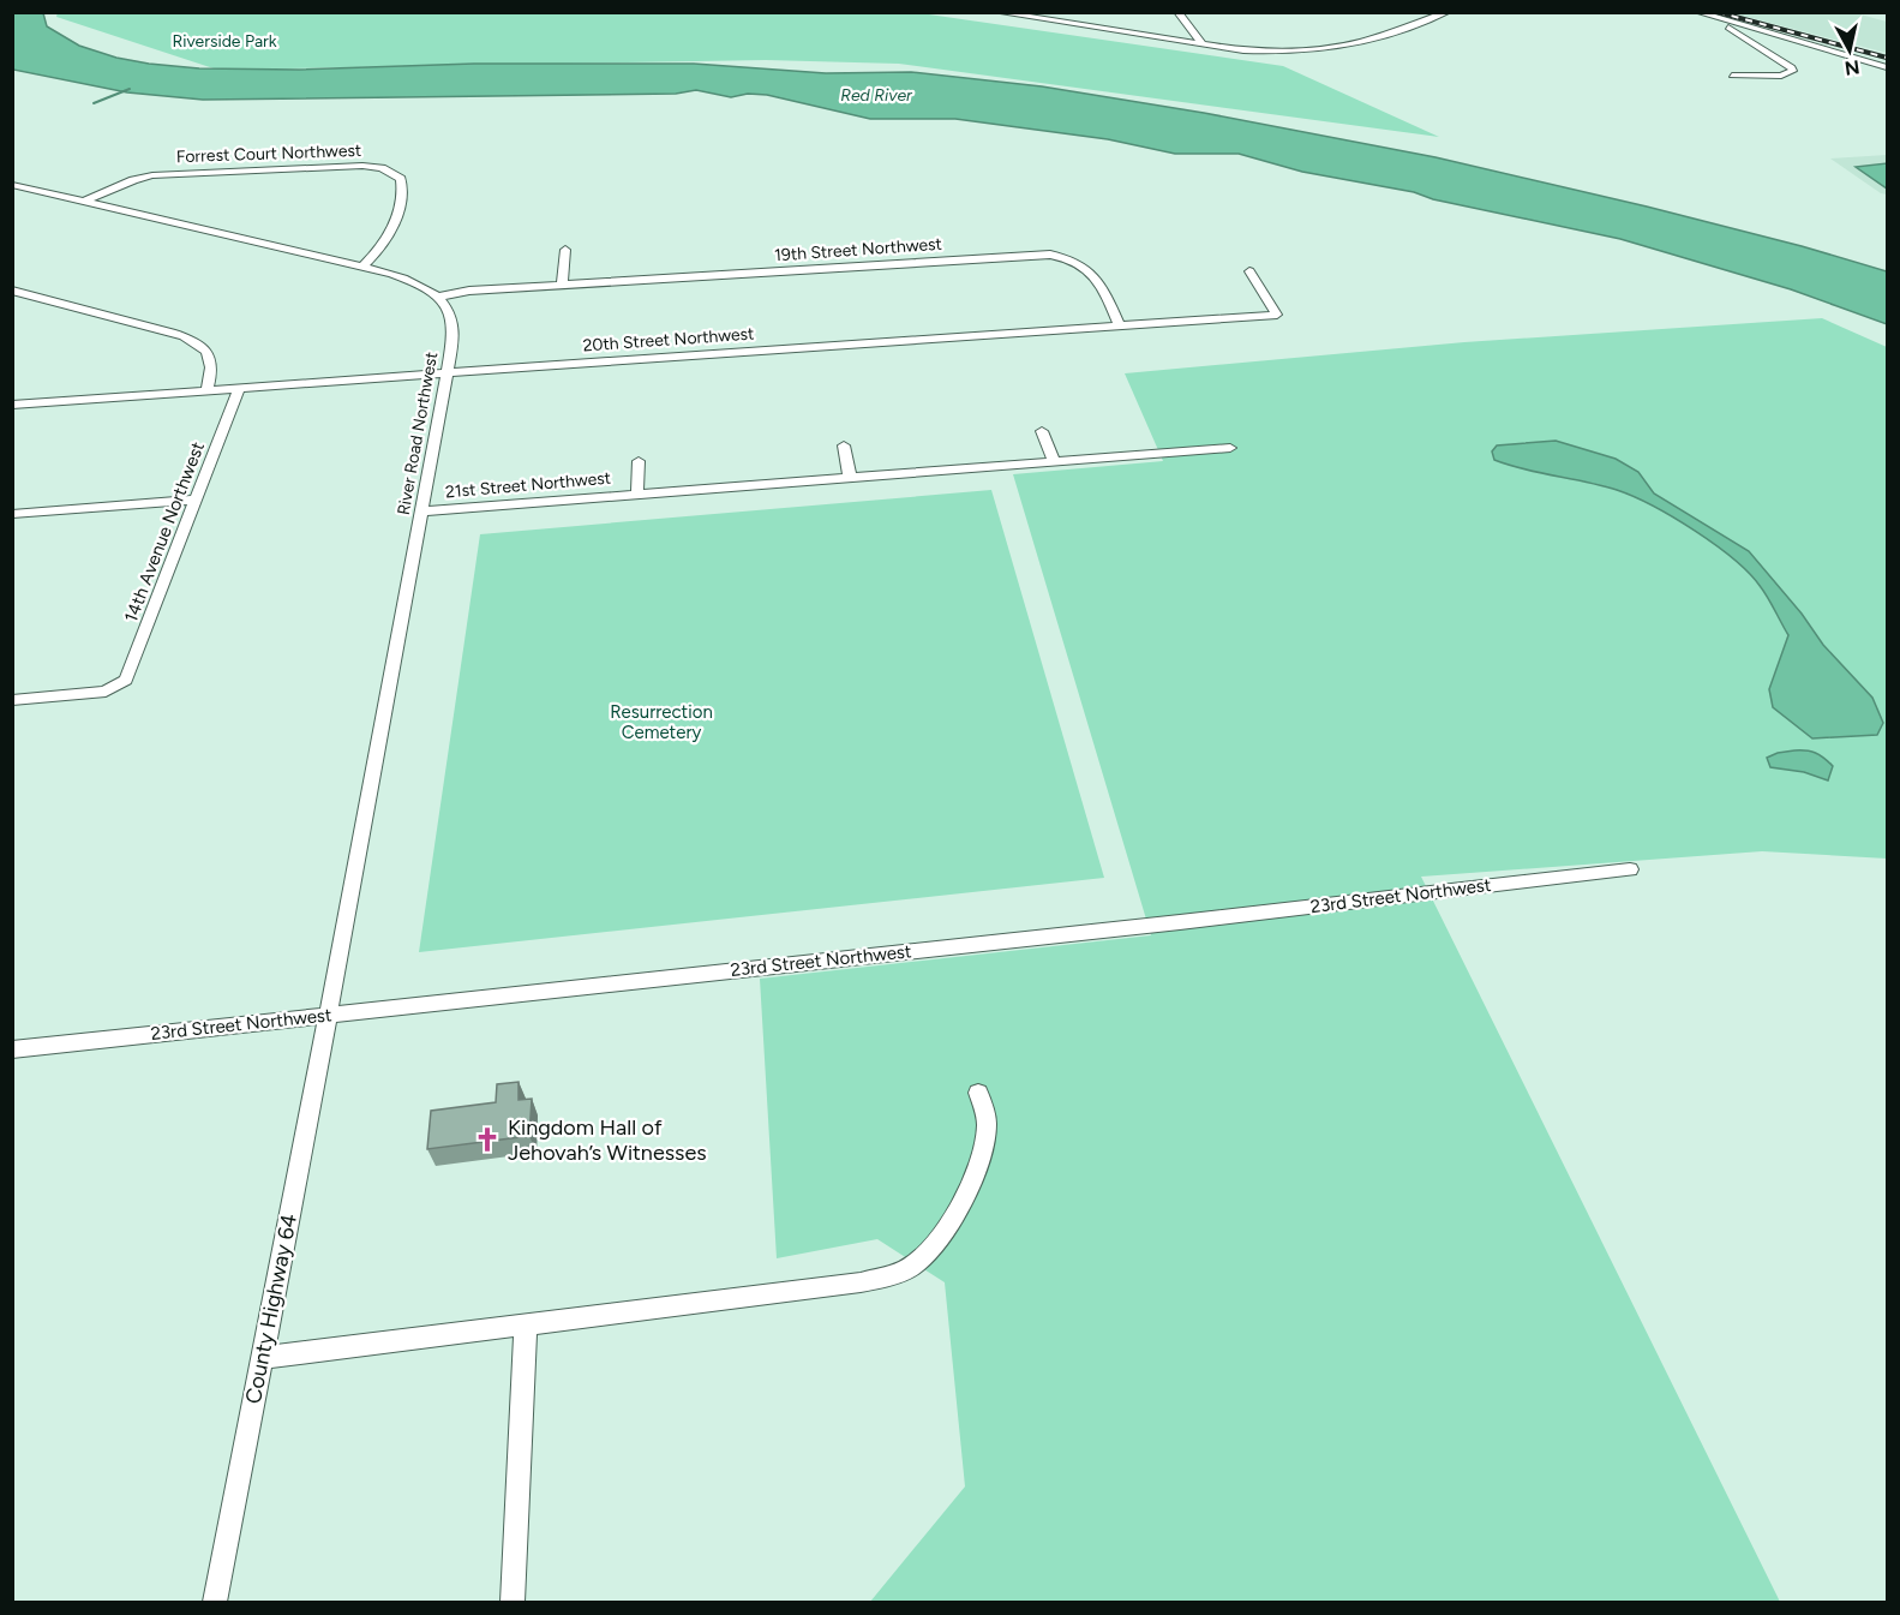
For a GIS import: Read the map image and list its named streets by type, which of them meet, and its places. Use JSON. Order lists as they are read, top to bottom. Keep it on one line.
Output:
{"streets":{"street":["Forrest Court Northwest","19th Street Northwest","20th Street Northwest","River Road Northwest","21st Street Northwest","14th Avenue Northwest","23rd Street Northwest","County Highway 64"]},"crossings":[["19th Street Northwest","20th Street Northwest"],["19th Street Northwest","River Road Northwest"],["20th Street Northwest","River Road Northwest"],["20th Street Northwest","14th Avenue Northwest"],["River Road Northwest","21st Street Northwest"],["River Road Northwest","23rd Street Northwest"],["River Road Northwest","County Highway 64"],["23rd Street Northwest","County Highway 64"]],"water":["Red River"],"parks":["Riverside Park","Resurrection Cemetery"],"places":{"church":["Kingdom Hall of Jehovah’s Witnesses"]},"north":"bottom"}
